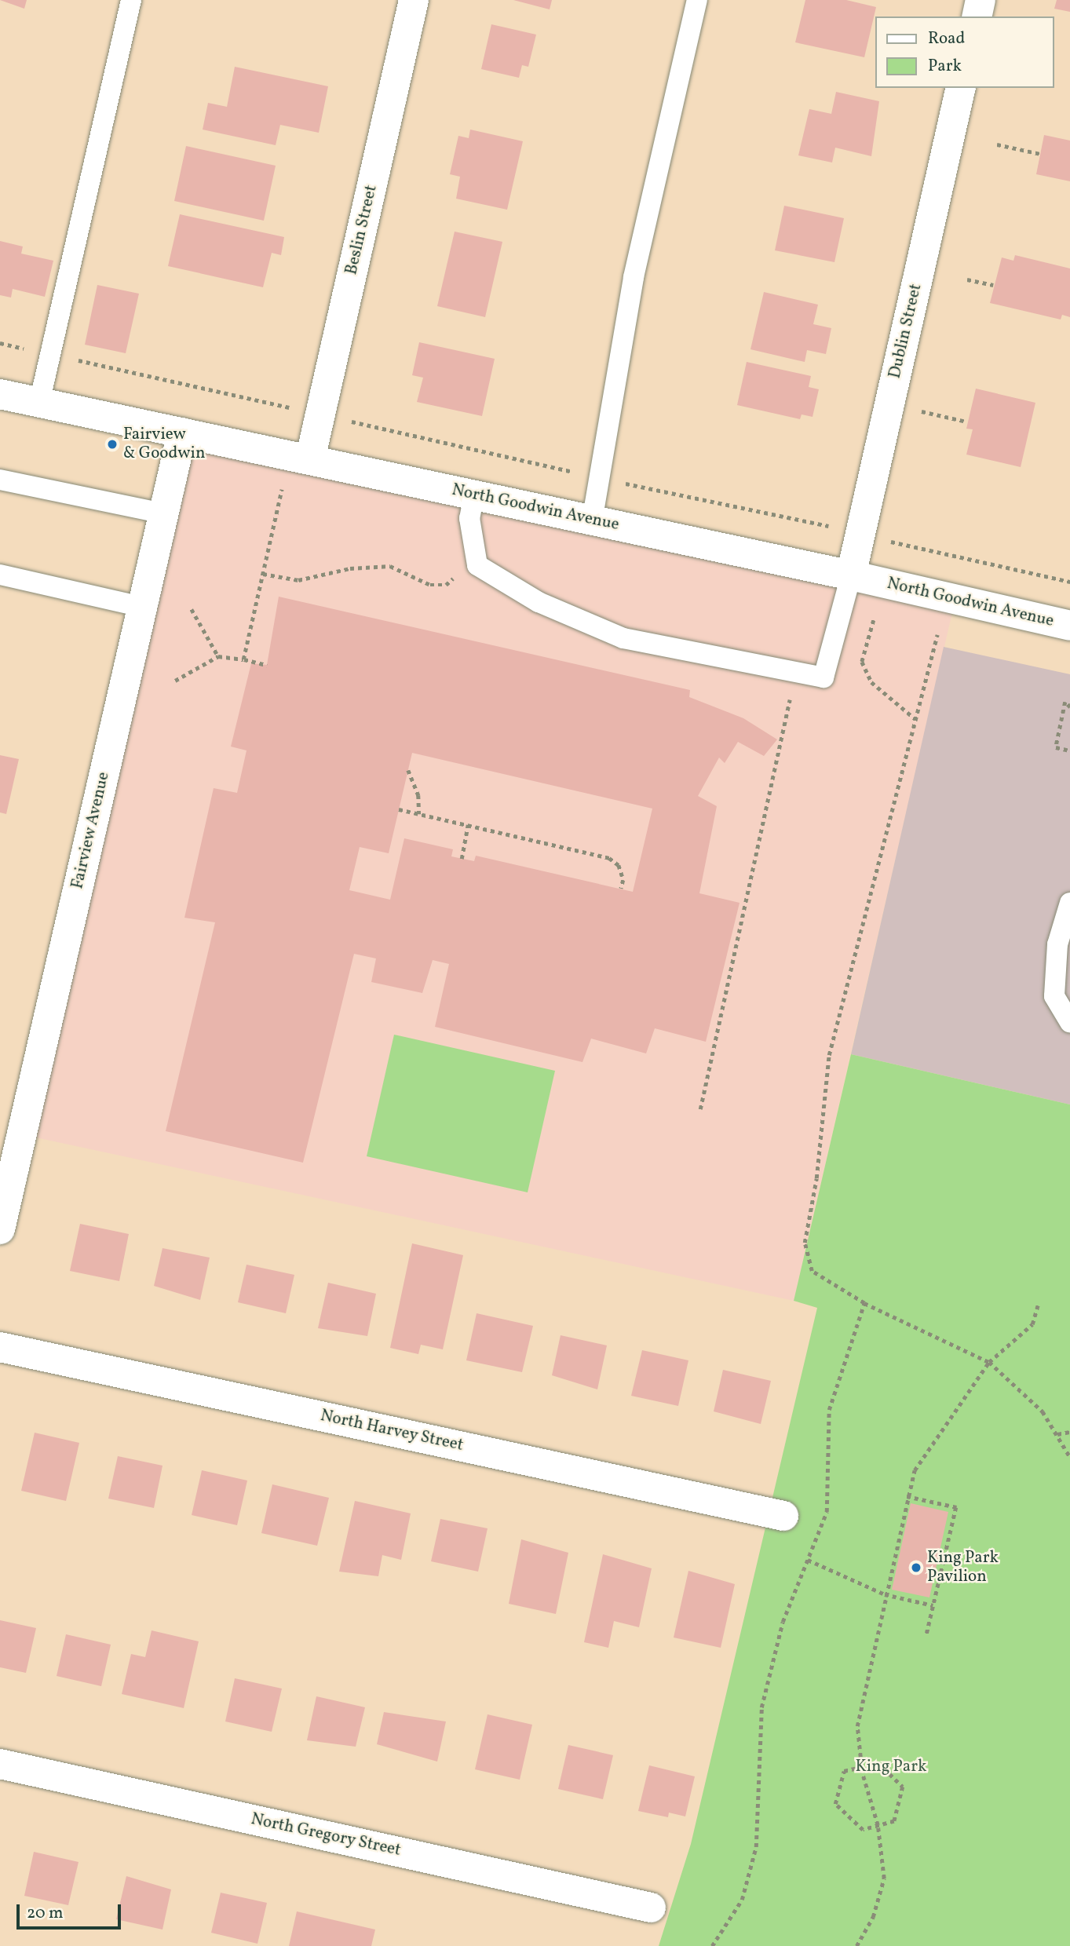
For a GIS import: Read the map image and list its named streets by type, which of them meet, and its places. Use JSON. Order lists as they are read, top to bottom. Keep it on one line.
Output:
{"streets":{"street":["Beslin Street","Dublin Street","North Goodwin Avenue","Fairview Avenue","North Harvey Street","North Gregory Street"]},"crossings":[["Beslin Street","North Goodwin Avenue"],["Dublin Street","North Goodwin Avenue"],["North Goodwin Avenue","Fairview Avenue"]],"parks":["King Park"],"places":["Fairview & Goodwin","King Park Pavilion"],"legend":["Road","Park"],"scale_bar":"20 m"}
